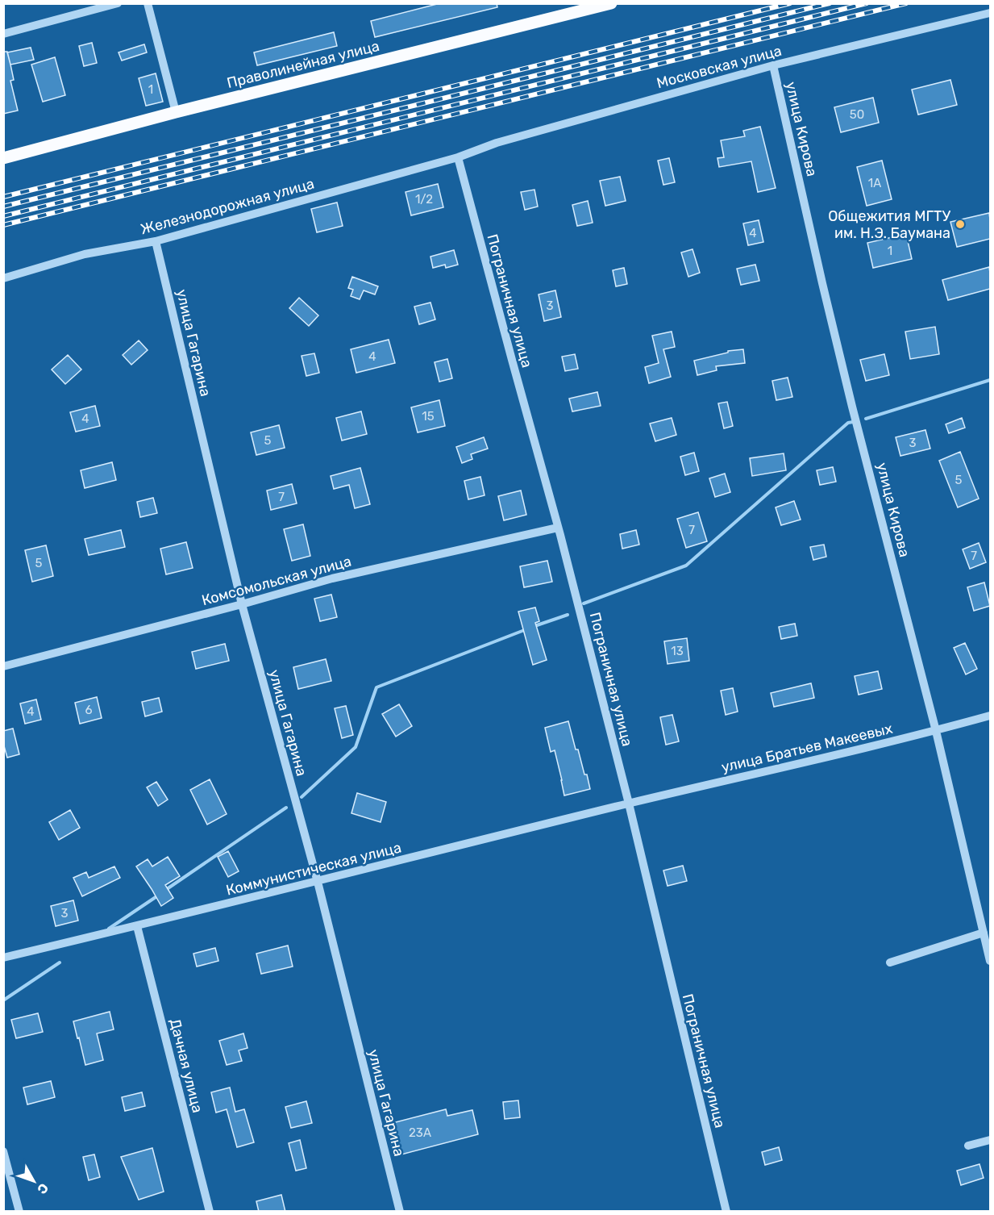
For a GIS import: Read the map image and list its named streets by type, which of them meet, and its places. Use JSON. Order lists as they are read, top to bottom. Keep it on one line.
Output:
{"streets":{"main road":["Праволинейная улица"],"street":["Московская улица","улица Кирова","Железнодорожная улица","Пограничная улица","улица Гагарина","Комсомольская улица","улица Братьев Макеевых","Коммунистическая улица","Дачная улица"]},"crossings":[["Московская улица","улица Кирова"],["Московская улица","Железнодорожная улица"],["Московская улица","Пограничная улица"],["улица Кирова","улица Братьев Макеевых"],["Железнодорожная улица","Пограничная улица"],["Железнодорожная улица","улица Гагарина"],["Пограничная улица","Комсомольская улица"],["Пограничная улица","улица Братьев Макеевых"],["Пограничная улица","Коммунистическая улица"],["улица Гагарина","Комсомольская улица"],["улица Гагарина","Коммунистическая улица"],["улица Братьев Макеевых","Коммунистическая улица"],["Коммунистическая улица","Дачная улица"]],"places":["Общежития МГТУ им. Н.Э. Баумана"],"house_numbers":["1","50","1А","1/2","4","1","3","4","15","4","5","3","5","7","7","7","5","13","6","4","3","23А"],"north":"bottom right"}
